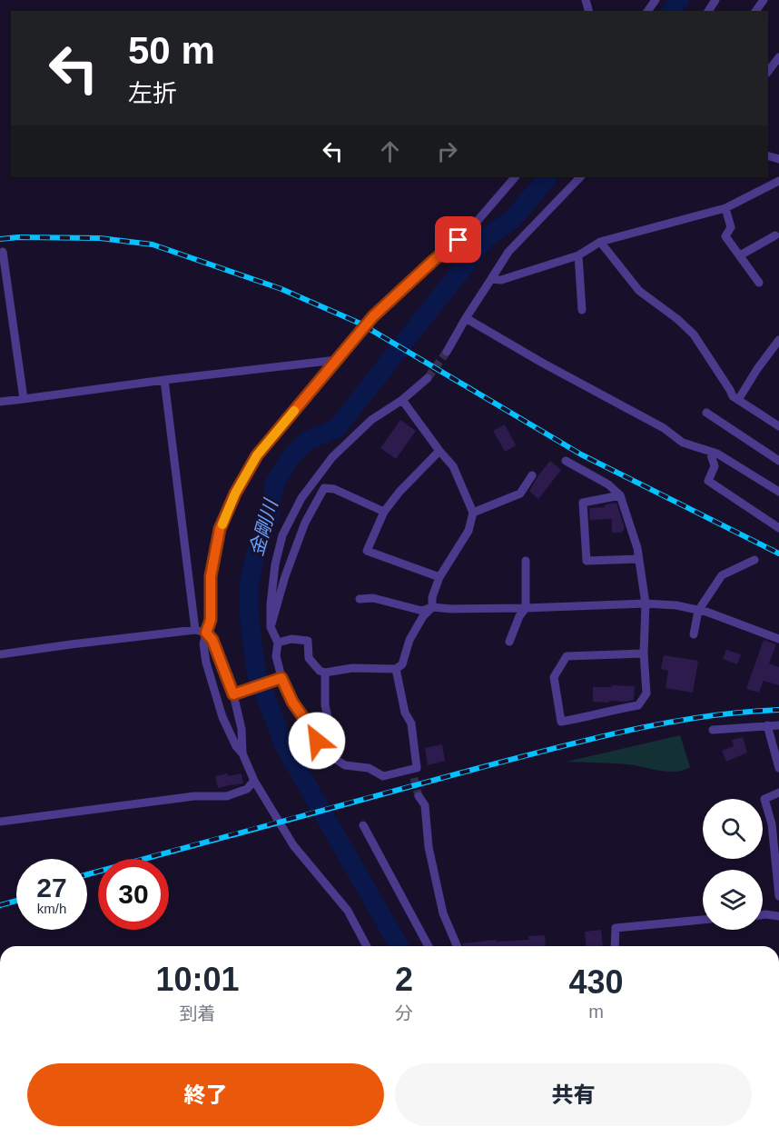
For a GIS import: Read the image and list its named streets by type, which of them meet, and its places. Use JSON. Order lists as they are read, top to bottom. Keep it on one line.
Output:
{"water":["金剛川"],"page":{"turn":["50 m","左折"],"speed":"27 km/h","limit":"30","eta":["10:01","到着","2","分","430","m"],"buttons":["終了","共有"]}}
